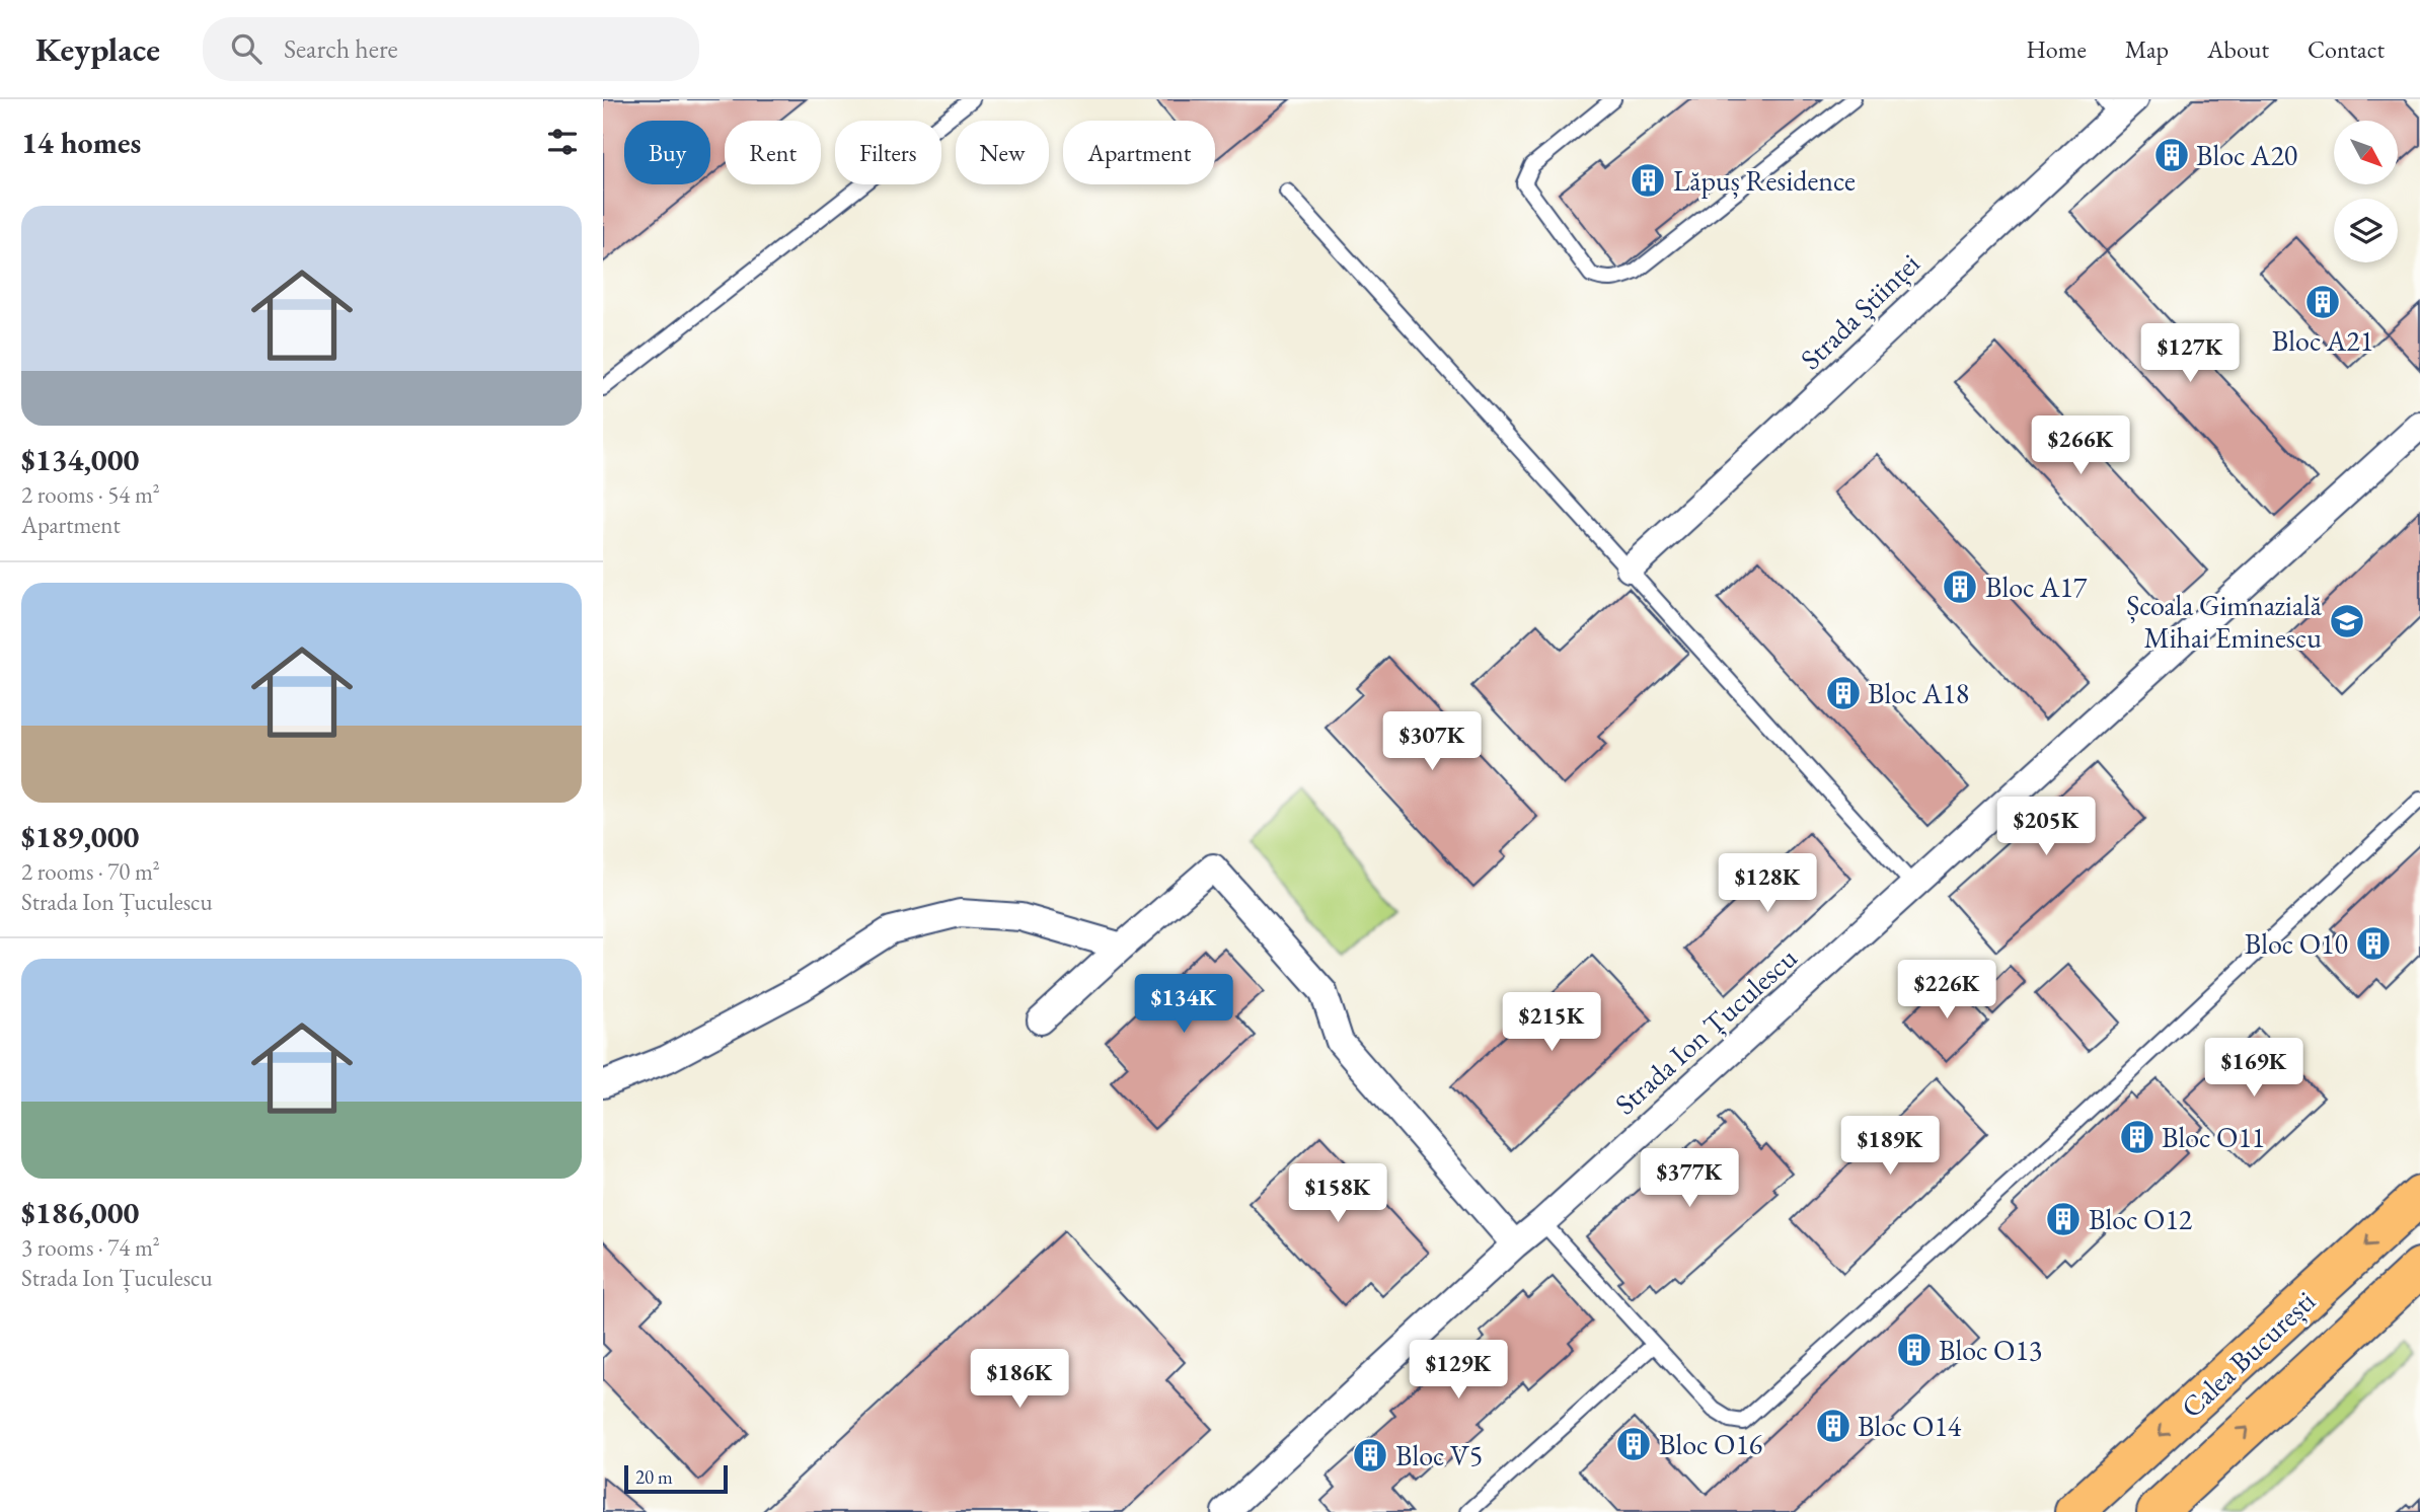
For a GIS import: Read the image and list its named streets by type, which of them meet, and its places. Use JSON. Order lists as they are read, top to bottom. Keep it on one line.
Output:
{"streets":{"main road":["Calea București"],"street":["Strada Științei","Strada Ion Țuculescu"]},"places":{"building":["Bloc A20","Lăpuș Residence","Bloc A21","Bloc A17","Bloc A18","Bloc O10","Bloc O11","Bloc O12","Bloc O13","Bloc O14","Bloc O16","Bloc V5"],"school or university":["Școala Gimnazială Mihai Eminescu"]},"scale_bar":"20 m","north":"bottom right","page":{"header":"Keyplace","search":"Search here","nav":["Home","Map","About","Contact"],"heading":"14 homes","chip":["Buy","Rent","Filters","New","Apartment"],"list":[{"name":"$134,000","note":"2 rooms · 54 m² · Apartment"},{"name":"$189,000","note":"2 rooms · 70 m² · Strada Ion Țuculescu"},{"name":"$186,000","note":"3 rooms · 74 m² · Strada Ion Țuculescu"}],"price":["$127K","$266K","$307K","$205K","$128K","$226K","$134K","$215K","$169K","$189K","$377K","$158K","$129K","$186K"],"scale":"20 m"}}
